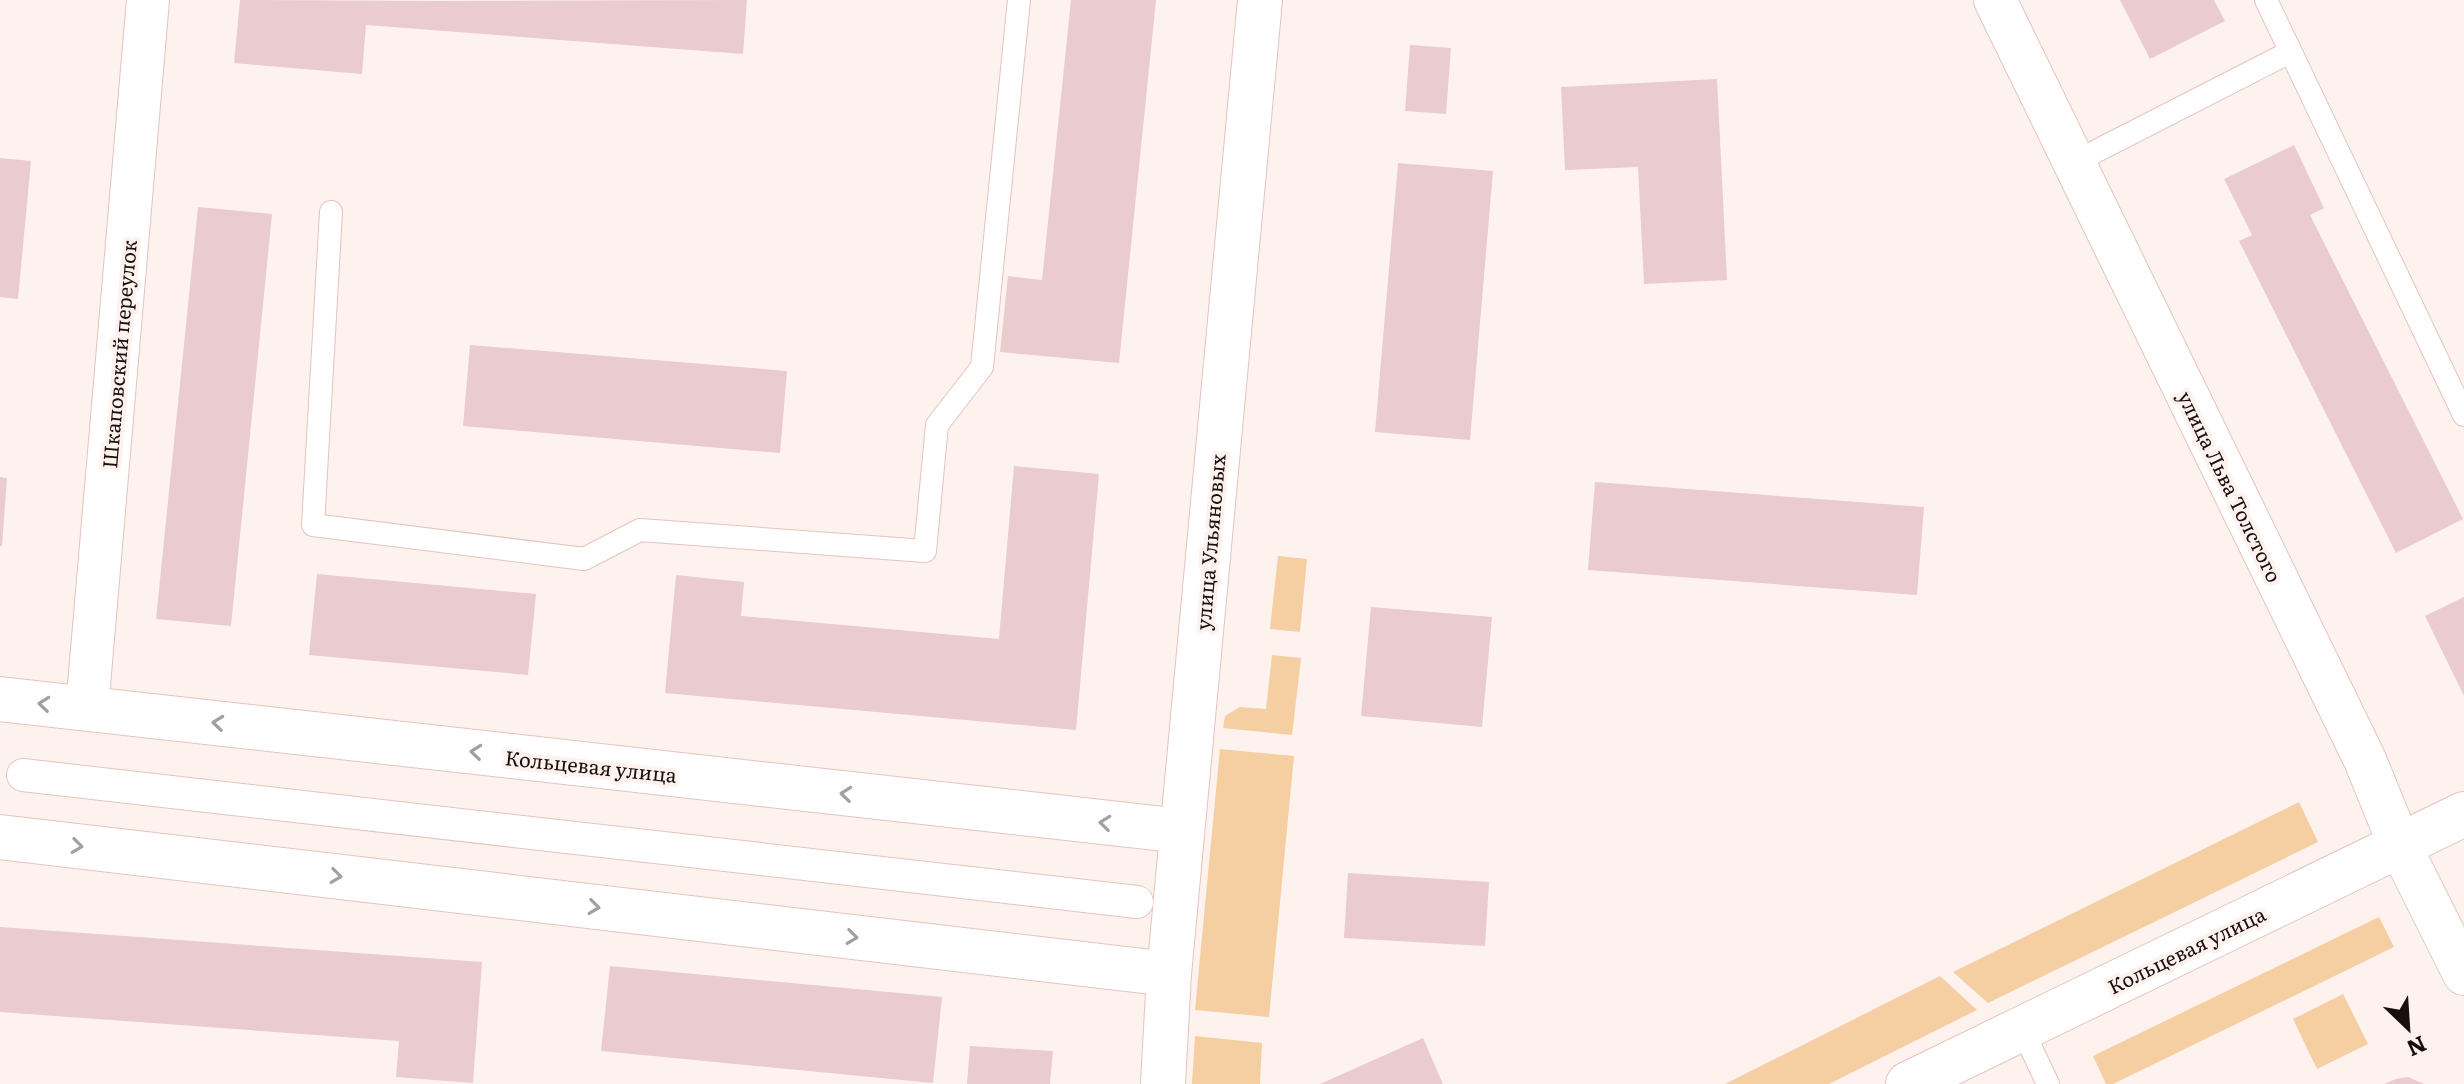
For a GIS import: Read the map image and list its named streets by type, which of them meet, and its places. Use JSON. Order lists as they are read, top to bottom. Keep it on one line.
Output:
{"streets":{"main road":["улица Ульяновых","Кольцевая улица"],"street":["Шкаповский переулок","улица Льва Толстого"]},"crossings":[["Шкаповский переулок","Кольцевая улица"],["улица Льва Толстого","Кольцевая улица"],["улица Ульяновых","Кольцевая улица"]],"north":"bottom right"}
